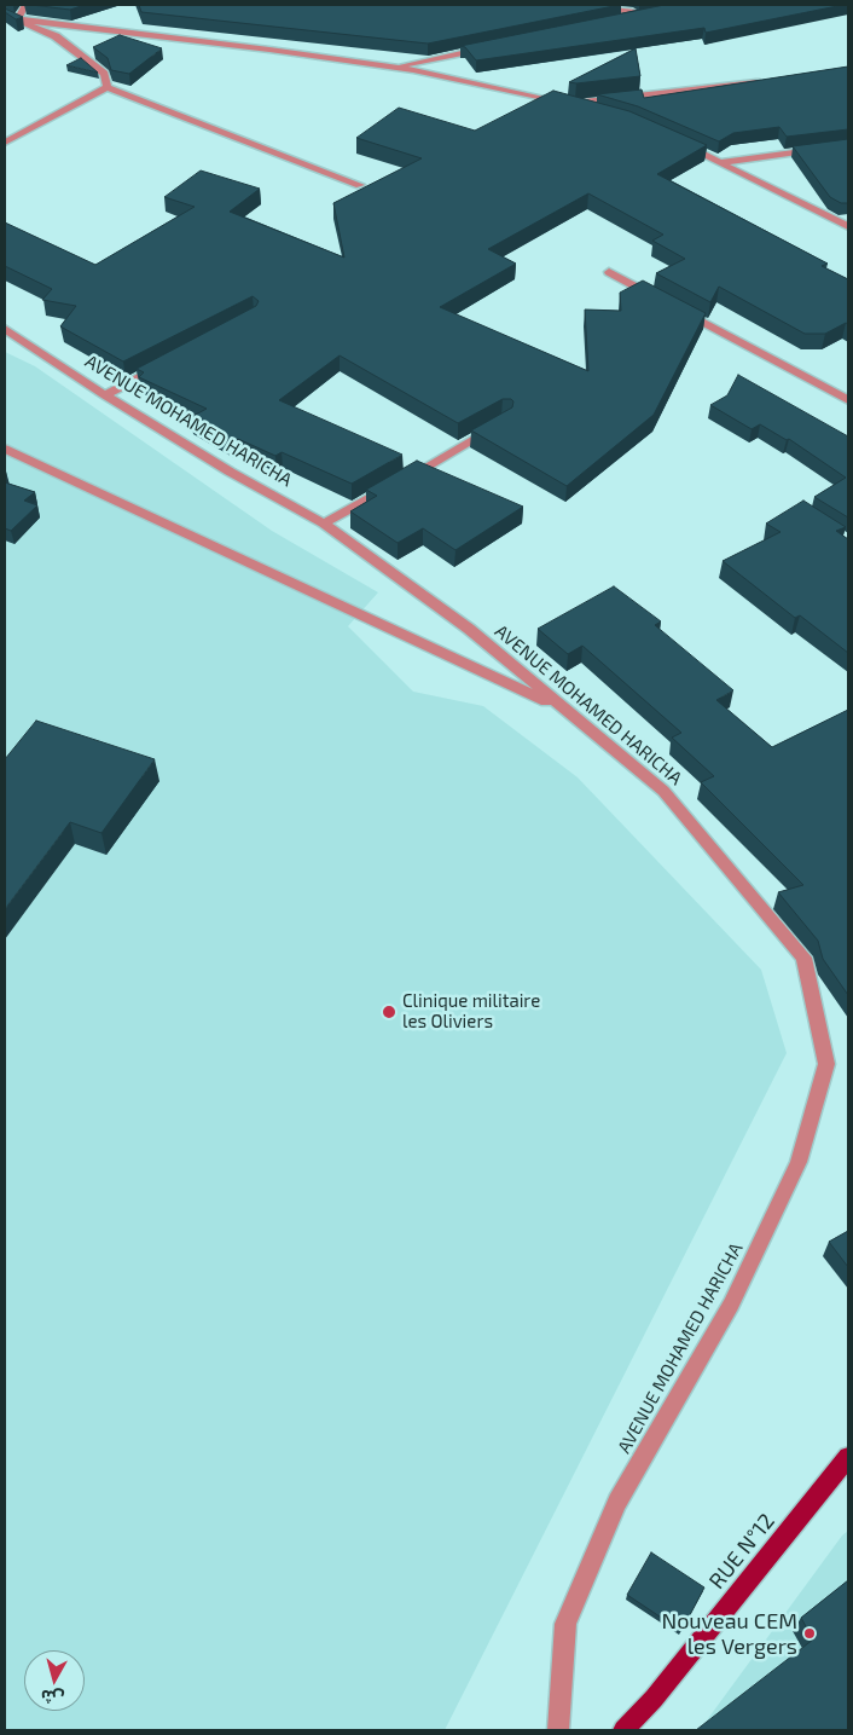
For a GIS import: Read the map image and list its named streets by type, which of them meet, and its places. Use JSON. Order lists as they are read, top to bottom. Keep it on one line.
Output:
{"streets":{"main road":["RUE N°12"],"street":["AVENUE MOHAMED HARICHA"]},"places":["Clinique militaire les Oliviers","Nouveau CEM les Vergers"],"north":"bottom"}
